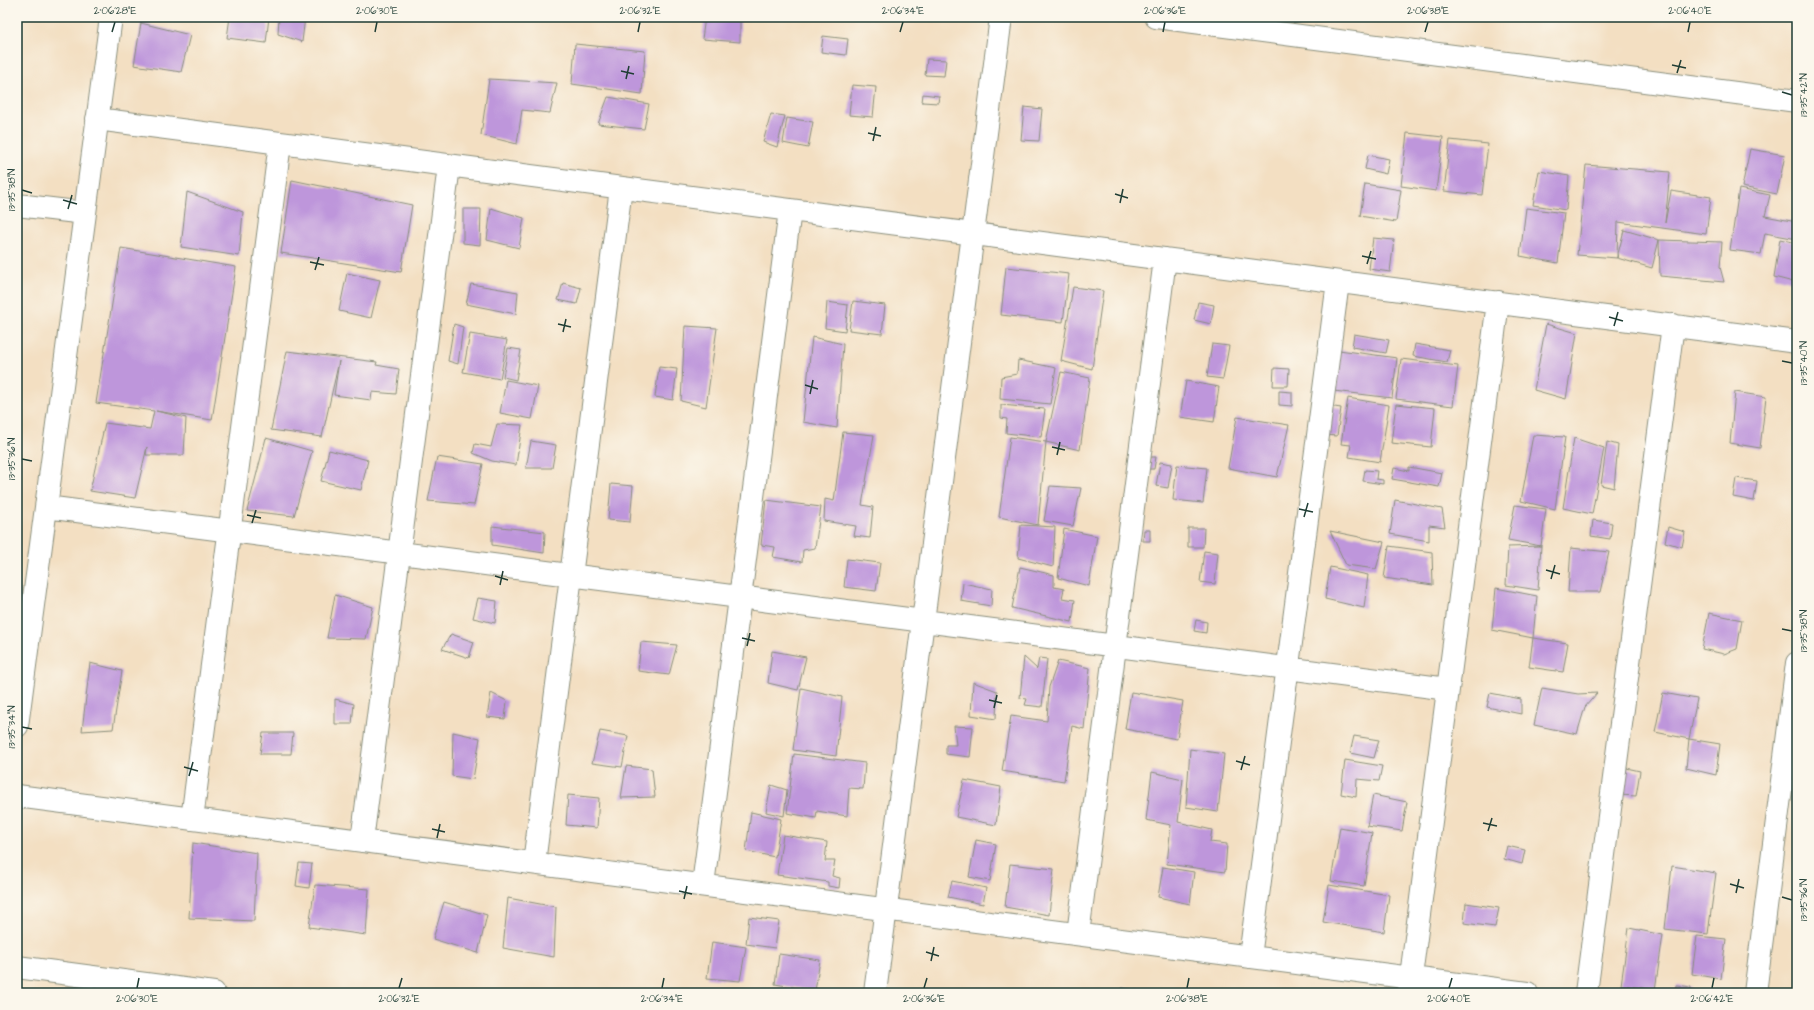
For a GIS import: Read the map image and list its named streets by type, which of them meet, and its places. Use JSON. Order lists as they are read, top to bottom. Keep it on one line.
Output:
{"coordinates":["2°06'28\"E","2°06'30\"E","2°06'32\"E","2°06'34\"E","2°06'36\"E","2°06'38\"E","2°06'40\"E","13°35'42\"N","13°35'38\"N","13°35'40\"N","13°35'36\"N","13°35'34\"N","2°06'42\"E"]}
